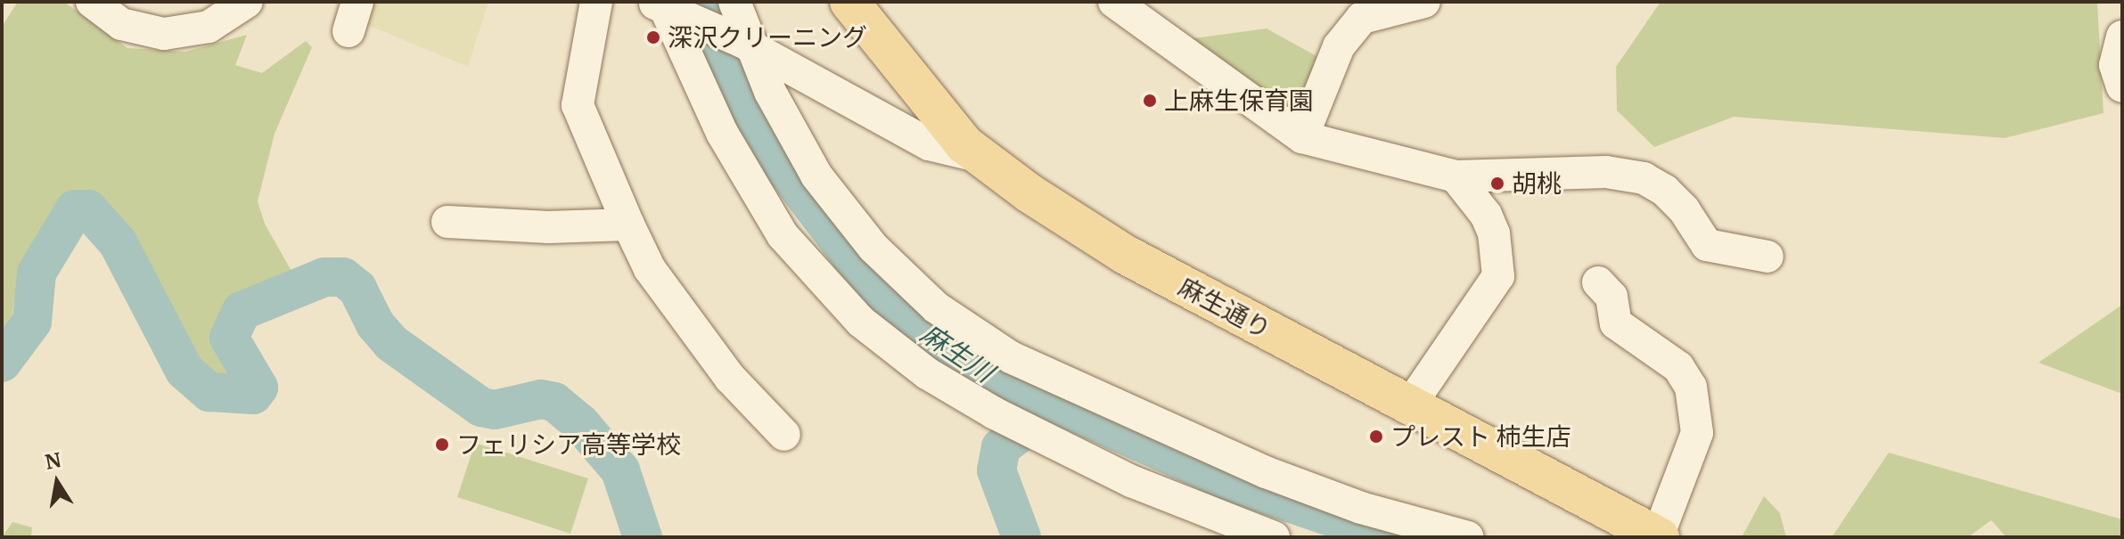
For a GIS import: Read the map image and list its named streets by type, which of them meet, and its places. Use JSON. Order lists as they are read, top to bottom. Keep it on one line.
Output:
{"streets":{"main road":["麻生通り"]},"water":["麻生川"],"places":["深沢クリーニング","上麻生保育園","胡桃","プレスト 柿生店","フェリシア高等学校"],"north":"top"}
